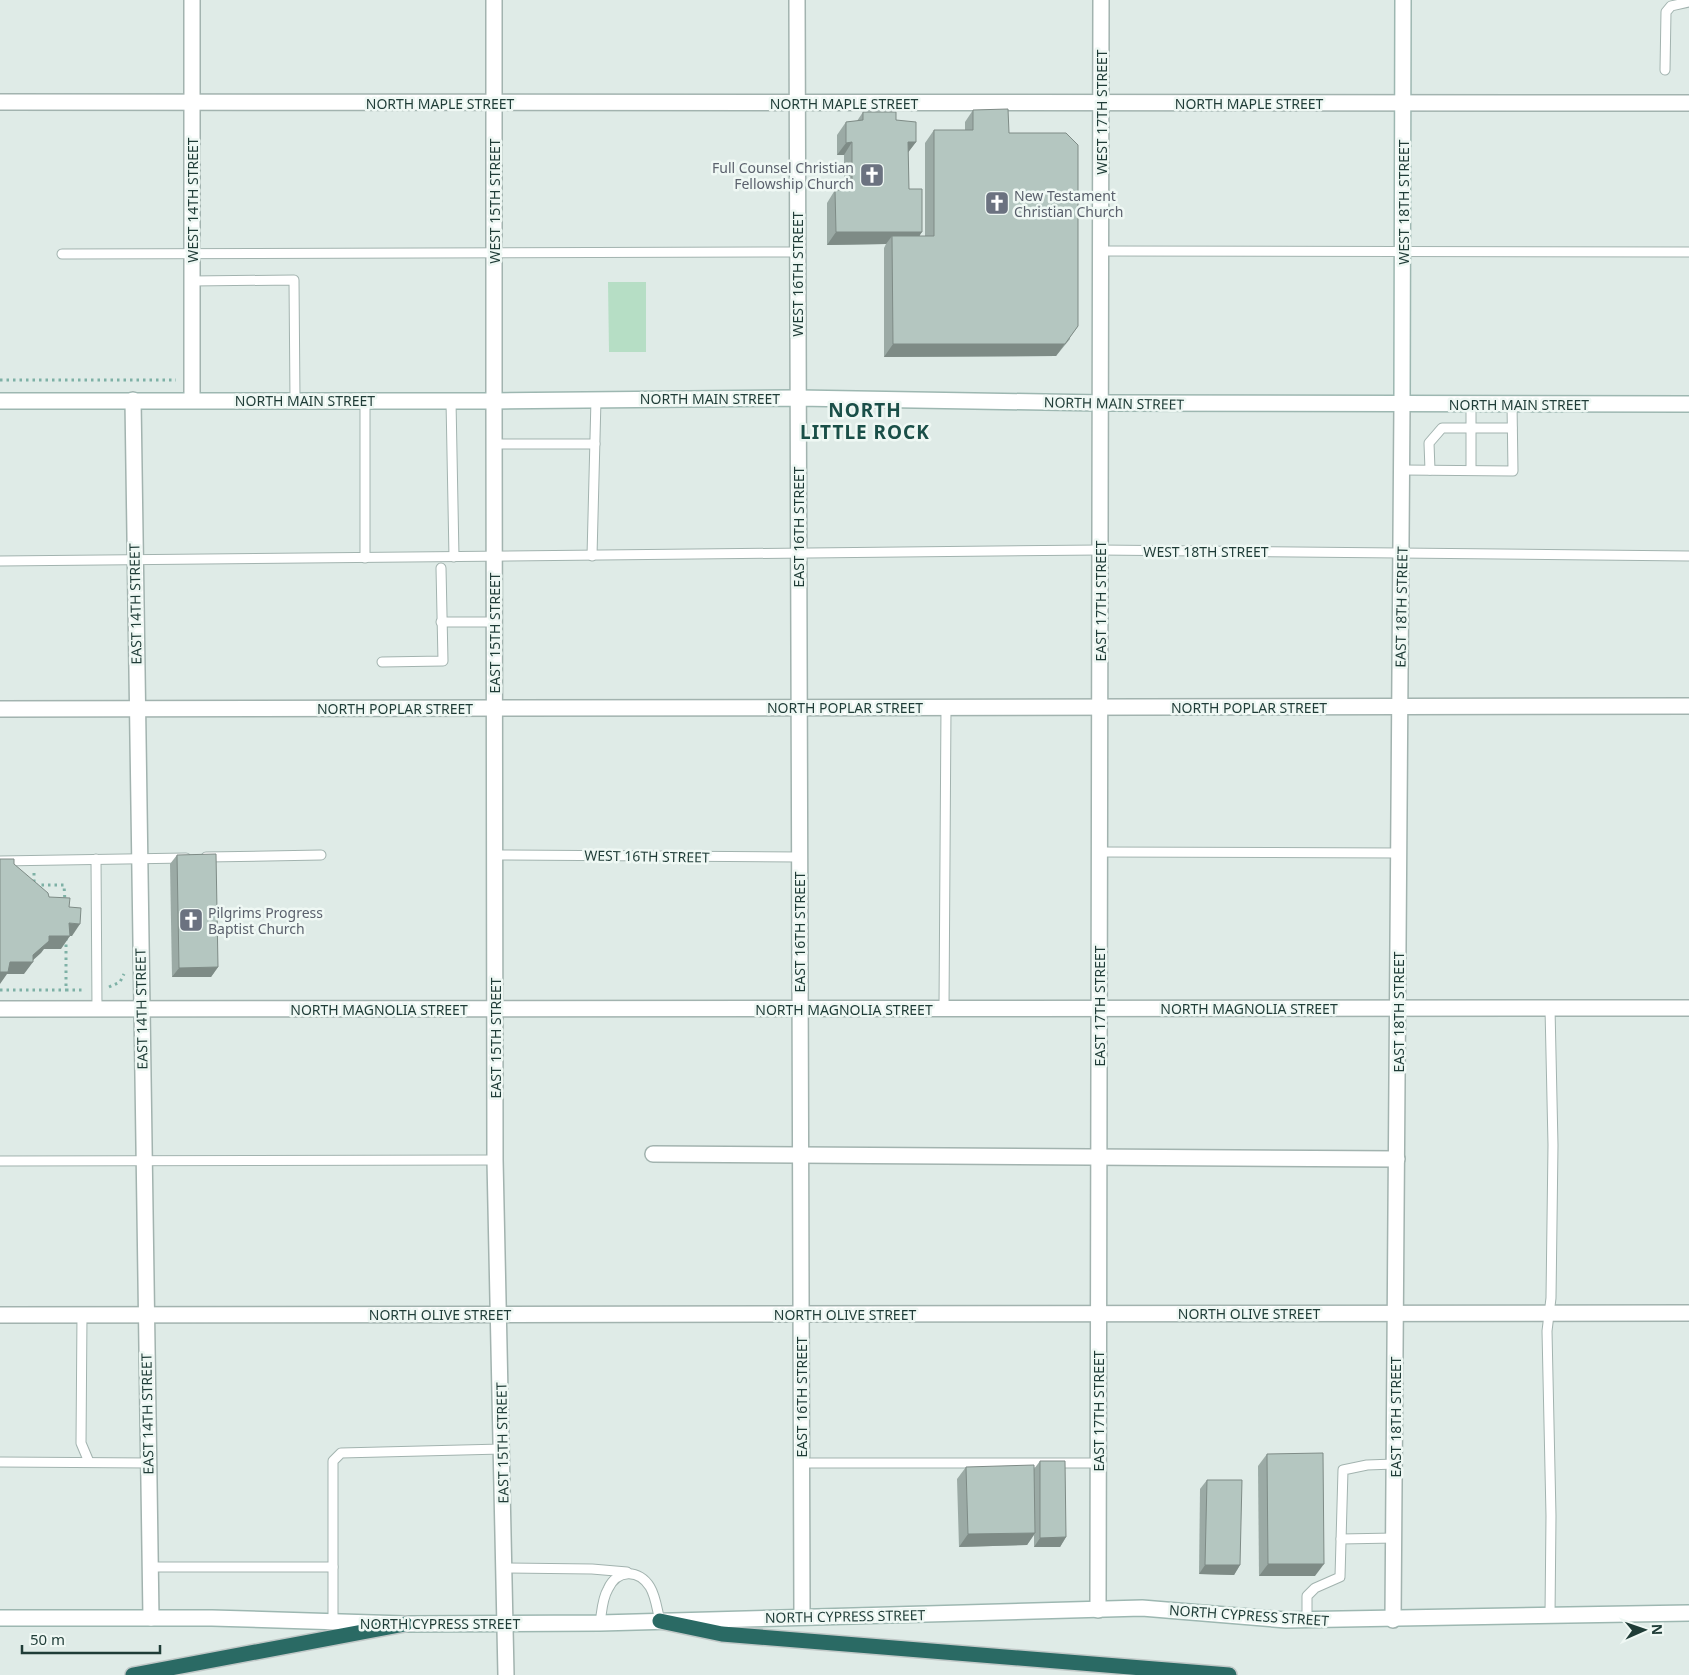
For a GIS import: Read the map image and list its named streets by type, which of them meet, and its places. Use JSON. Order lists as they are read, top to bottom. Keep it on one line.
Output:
{"streets":{"street":["NORTH MAPLE STREET","WEST 17TH STREET","WEST 14TH STREET","WEST 15TH STREET","WEST 18TH STREET","WEST 16TH STREET","NORTH MAIN STREET","EAST 16TH STREET","EAST 17TH STREET","EAST 14TH STREET","EAST 18TH STREET","EAST 15TH STREET","NORTH POPLAR STREET","NORTH MAGNOLIA STREET","NORTH OLIVE STREET","NORTH CYPRESS STREET"]},"crossings":[["NORTH MAPLE STREET","WEST 17TH STREET"],["NORTH MAPLE STREET","WEST 14TH STREET"],["NORTH MAPLE STREET","WEST 15TH STREET"],["NORTH MAPLE STREET","WEST 18TH STREET"],["NORTH MAPLE STREET","WEST 16TH STREET"],["WEST 17TH STREET","NORTH MAIN STREET"],["WEST 17TH STREET","EAST 17TH STREET"],["WEST 14TH STREET","NORTH MAIN STREET"],["WEST 15TH STREET","NORTH MAIN STREET"],["WEST 15TH STREET","EAST 15TH STREET"],["WEST 18TH STREET","NORTH MAIN STREET"],["WEST 18TH STREET","EAST 16TH STREET"],["WEST 18TH STREET","EAST 17TH STREET"],["WEST 18TH STREET","EAST 14TH STREET"],["WEST 18TH STREET","EAST 18TH STREET"],["WEST 18TH STREET","EAST 15TH STREET"],["WEST 16TH STREET","NORTH MAIN STREET"],["WEST 16TH STREET","EAST 16TH STREET"],["WEST 16TH STREET","EAST 15TH STREET"],["NORTH MAIN STREET","EAST 16TH STREET"],["NORTH MAIN STREET","EAST 17TH STREET"],["NORTH MAIN STREET","EAST 14TH STREET"],["NORTH MAIN STREET","EAST 18TH STREET"],["NORTH MAIN STREET","EAST 15TH STREET"],["EAST 16TH STREET","NORTH POPLAR STREET"],["EAST 16TH STREET","NORTH MAGNOLIA STREET"],["EAST 16TH STREET","NORTH OLIVE STREET"],["EAST 16TH STREET","NORTH CYPRESS STREET"],["EAST 17TH STREET","NORTH POPLAR STREET"],["EAST 17TH STREET","NORTH MAGNOLIA STREET"],["EAST 17TH STREET","NORTH OLIVE STREET"],["EAST 17TH STREET","NORTH CYPRESS STREET"],["EAST 14TH STREET","NORTH POPLAR STREET"],["EAST 14TH STREET","NORTH MAGNOLIA STREET"],["EAST 14TH STREET","NORTH OLIVE STREET"],["EAST 14TH STREET","NORTH CYPRESS STREET"],["EAST 18TH STREET","NORTH POPLAR STREET"],["EAST 18TH STREET","NORTH MAGNOLIA STREET"],["EAST 18TH STREET","NORTH OLIVE STREET"],["EAST 18TH STREET","NORTH CYPRESS STREET"],["EAST 15TH STREET","NORTH POPLAR STREET"],["EAST 15TH STREET","NORTH MAGNOLIA STREET"],["EAST 15TH STREET","NORTH OLIVE STREET"],["EAST 15TH STREET","NORTH CYPRESS STREET"]],"districts":["NORTH LITTLE ROCK"],"places":{"church":["Full Counsel Christian Fellowship Church","New Testament Christian Church","Pilgrims Progress Baptist Church"]},"scale_bar":"50 m","north":"right"}
